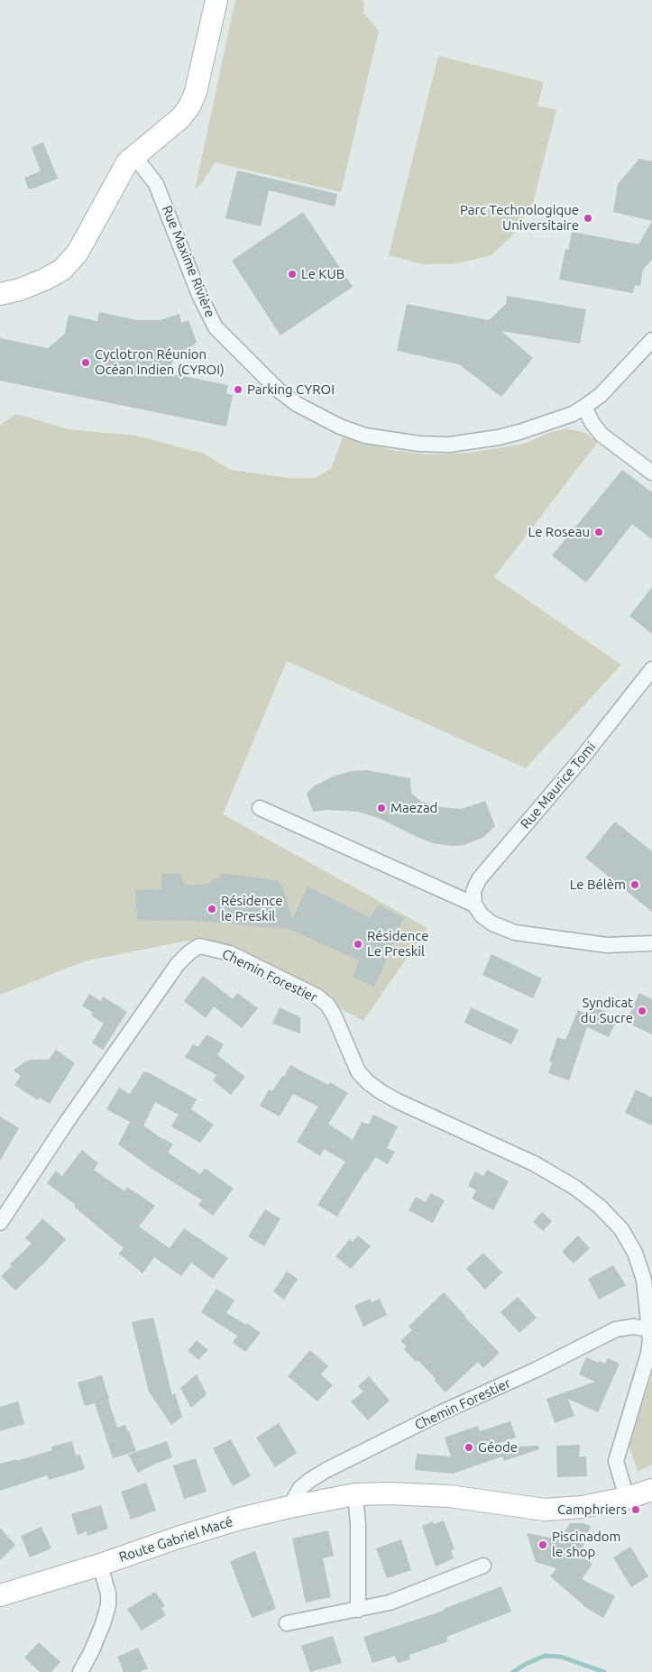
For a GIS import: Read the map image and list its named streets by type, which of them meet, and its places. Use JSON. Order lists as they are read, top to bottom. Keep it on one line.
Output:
{"streets":{"main road":["Route Gabriel Macé"],"street":["Rue Maxime Rivière","Rue Maurice Tomi","Chemin Forestier"]},"crossings":[["Chemin Forestier","Route Gabriel Macé"]],"places":["Parc Technologique Universitaire","Le KUB","Cyclotron Réunion Océan Indien (CYROI)","Parking CYROI","Le Roseau","Maezad","Le Bélèm","Résidence le Preskil","Résidence Le Preskil","Syndicat du Sucre","Géode","Camphriers","Piscinadom le shop"]}
